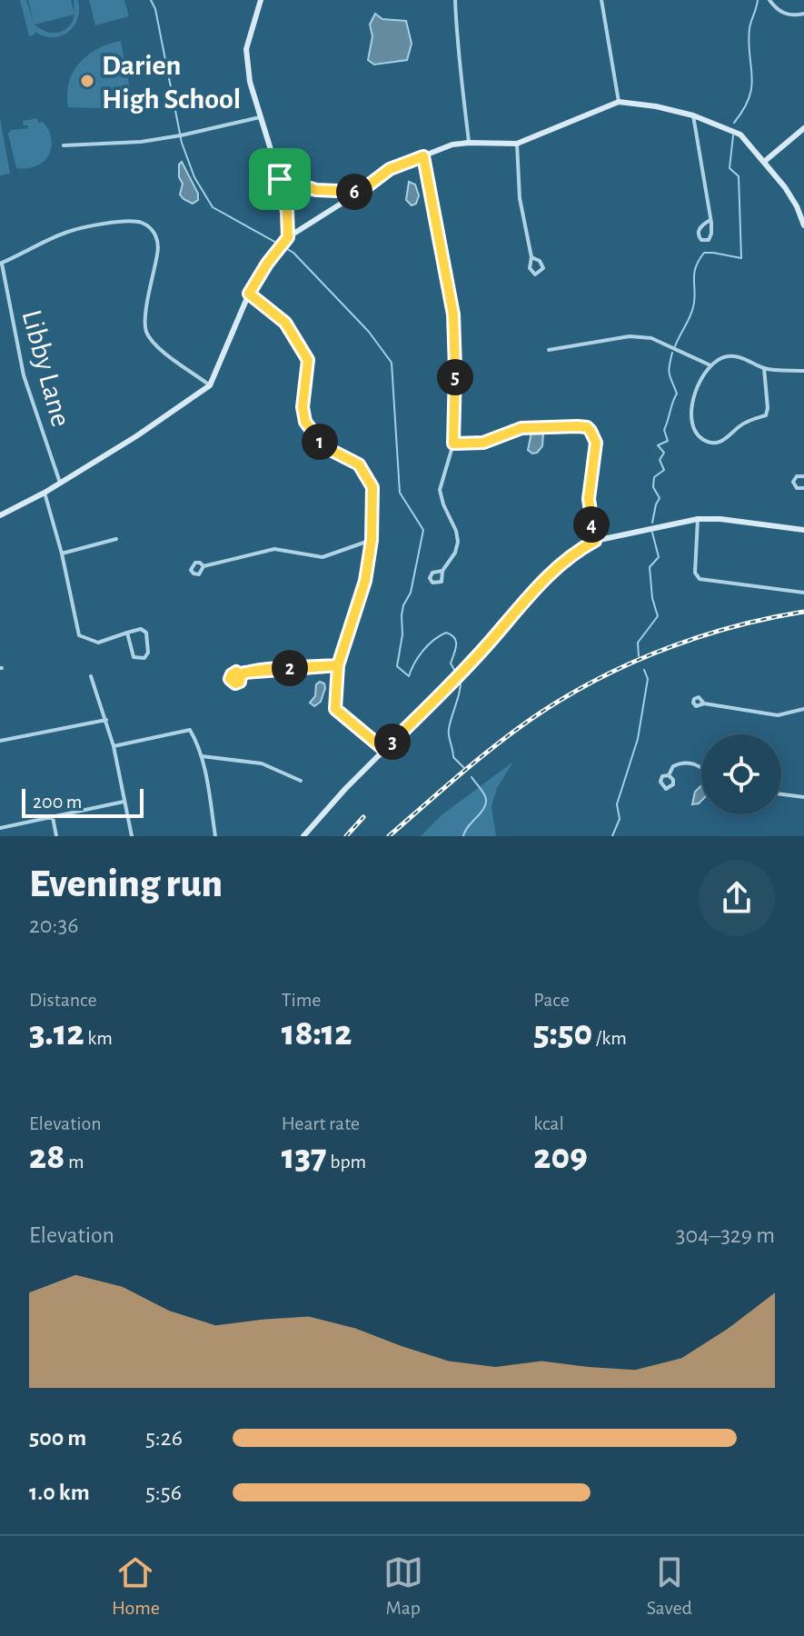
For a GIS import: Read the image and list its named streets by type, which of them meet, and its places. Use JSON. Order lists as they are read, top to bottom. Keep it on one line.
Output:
{"streets":{"street":["Libby Lane"]},"places":["Darien High School"],"scale_bar":"200 m","page":{"pins":["6","5","1","4","2","3"],"scale":"200 m","heading":["Evening run","20:36"],"stats":[["Distance","3.12 km"],["Time","18:12"],["Pace","5:50 /km"],["Elevation","28 m"],["Heart rate","137 bpm"],["kcal","209"]],"chart":["Elevation","304–329 m"],"list":[{"name":"500 m","note":"5:26"},{"name":"1.0 km","note":"5:56"}],"tabs":["Home","Map","Saved"]}}
